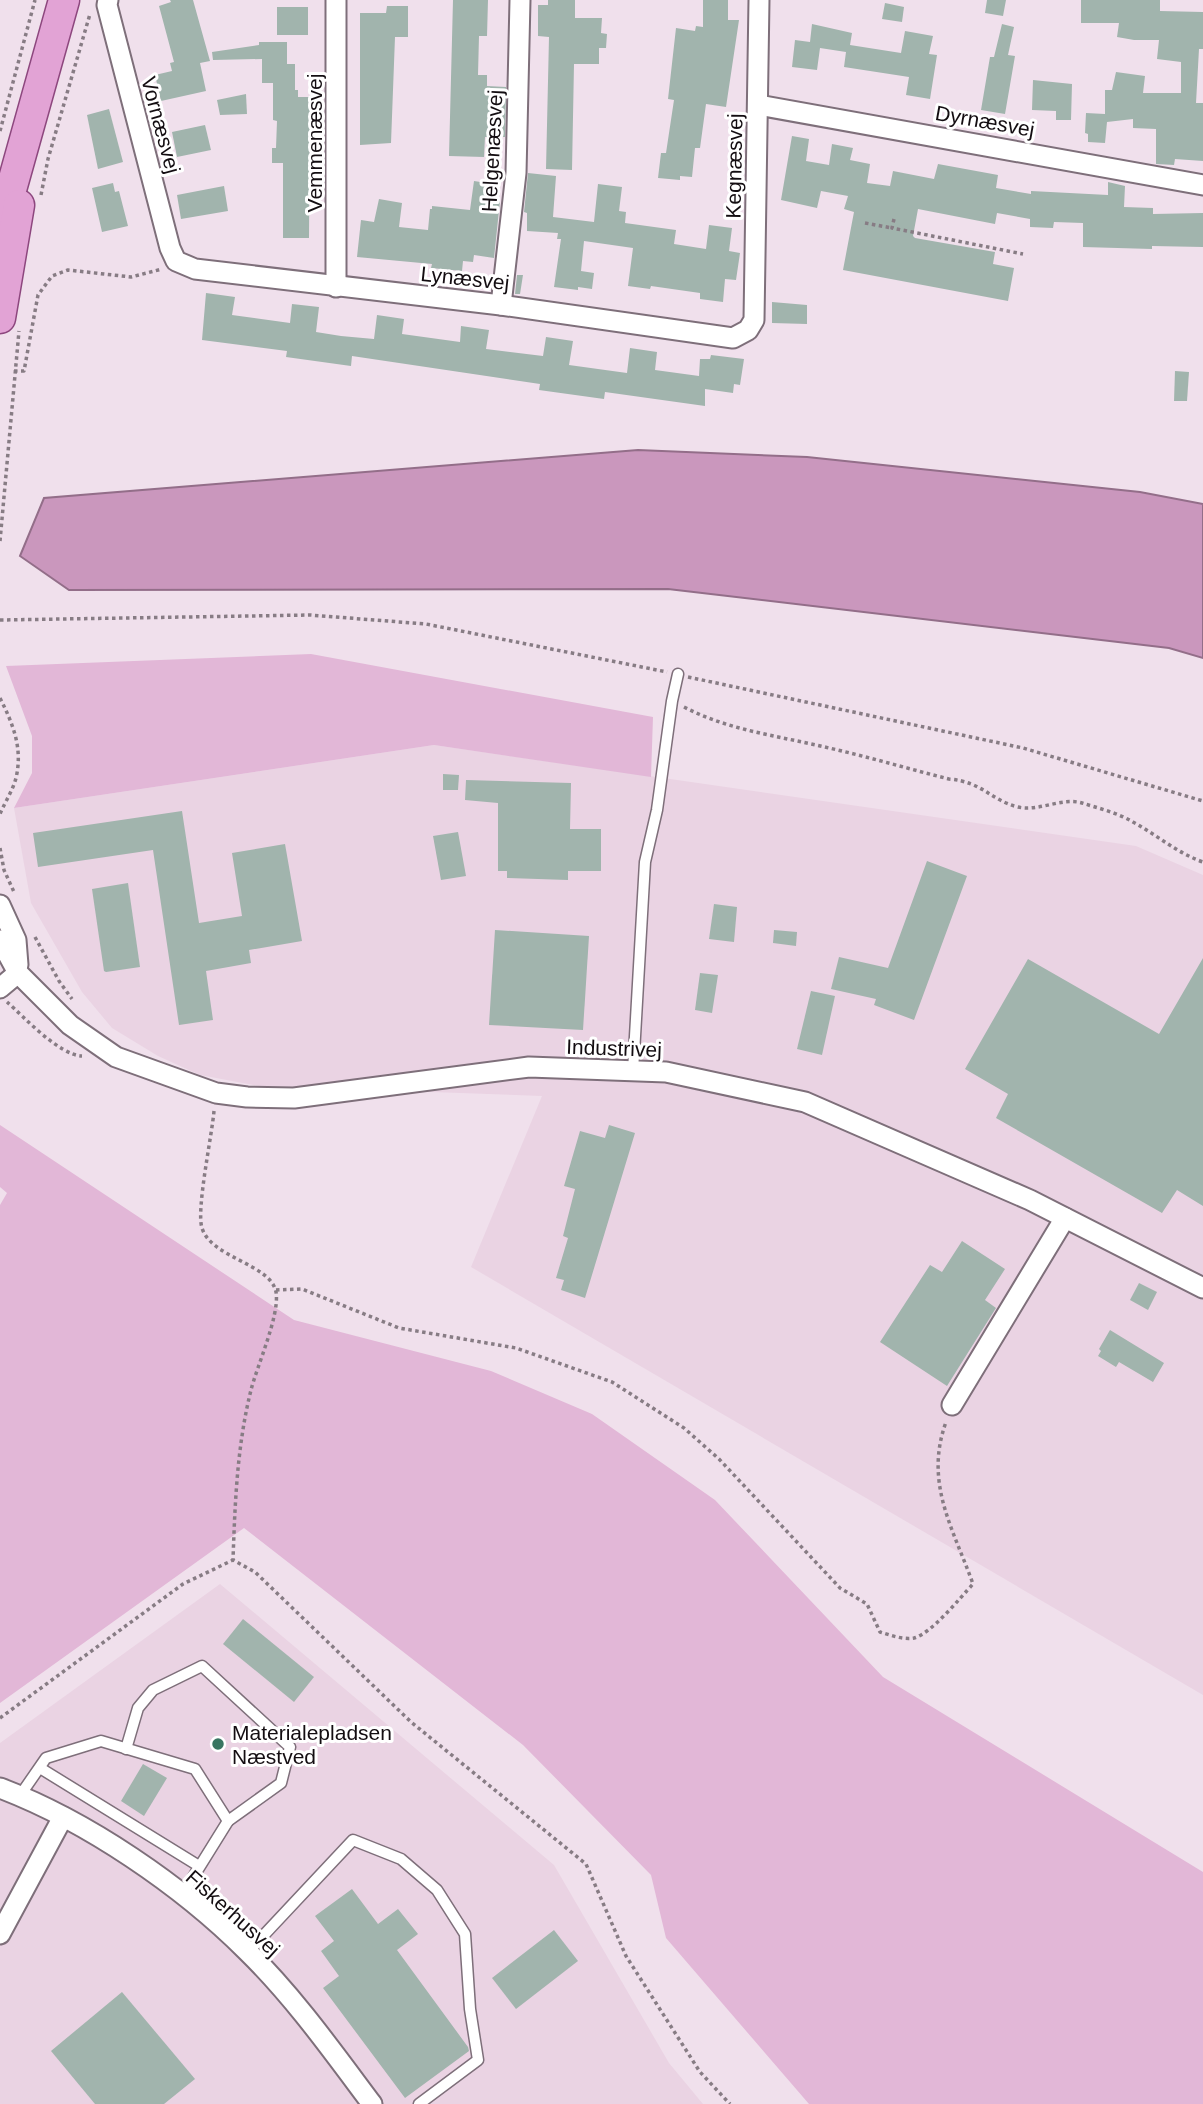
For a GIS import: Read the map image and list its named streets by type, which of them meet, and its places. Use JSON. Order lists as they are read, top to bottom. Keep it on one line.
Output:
{"streets":{"street":["Dyrnæsvej","Vornæsvej","Vemmenæsvej","Helgenæsvej","Kegnæsvej","Lynæsvej","Industrivej","Fiskerhusvej"]},"crossings":[["Dyrnæsvej","Kegnæsvej"],["Vornæsvej","Lynæsvej"],["Vemmenæsvej","Lynæsvej"],["Helgenæsvej","Lynæsvej"],["Kegnæsvej","Lynæsvej"]],"places":["Materialepladsen Næstved"]}
